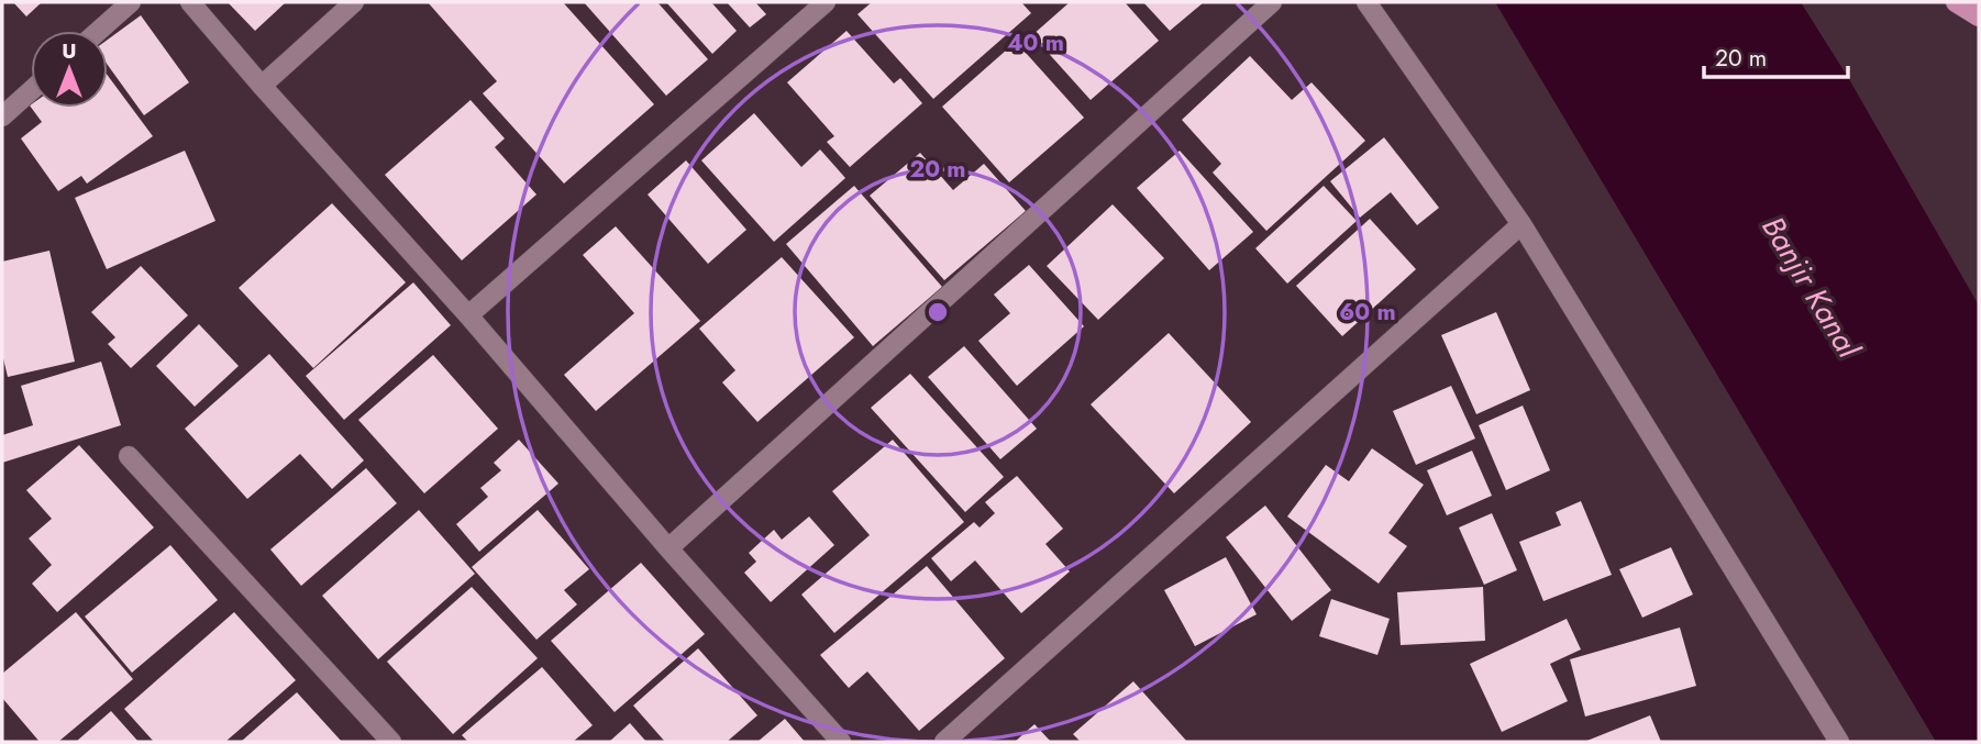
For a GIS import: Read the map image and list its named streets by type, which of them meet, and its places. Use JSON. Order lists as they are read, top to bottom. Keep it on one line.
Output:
{"water":["Banjir Kanal"],"scale_bar":"20 m","north":"top","rings":["40 m","20 m","60 m"]}
